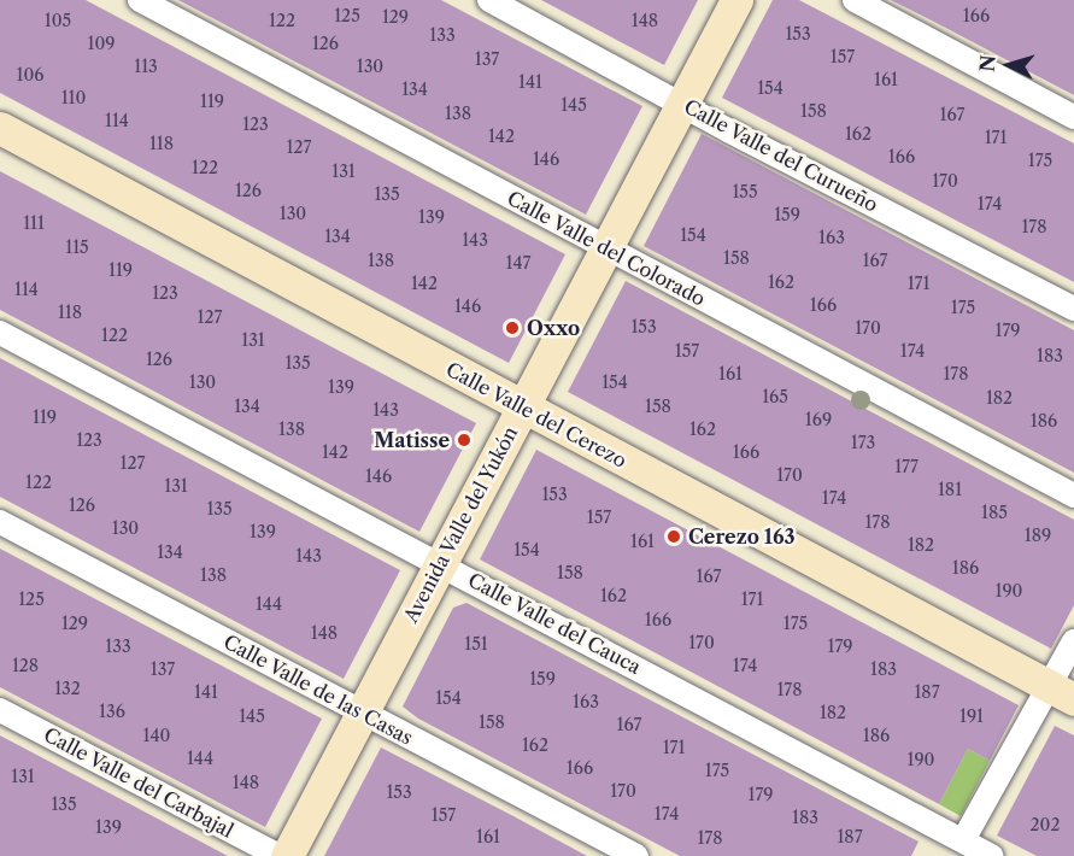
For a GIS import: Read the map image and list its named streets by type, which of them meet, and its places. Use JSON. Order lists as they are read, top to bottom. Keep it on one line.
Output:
{"streets":{"street":["Calle Valle del Curueño","Calle Valle del Colorado","Calle Valle del Cerezo","Avenida Valle del Yukón","Calle Valle del Cauca","Calle Valle de las Casas","Calle Valle del Carbajal"]},"crossings":[["Calle Valle del Curueño","Avenida Valle del Yukón"],["Calle Valle del Colorado","Avenida Valle del Yukón"],["Calle Valle del Cerezo","Avenida Valle del Yukón"],["Avenida Valle del Yukón","Calle Valle del Cauca"],["Avenida Valle del Yukón","Calle Valle de las Casas"]],"places":["Oxxo","Matisse","Cerezo 163"],"house_numbers":["125","166","129","105","122","148","153","133","109","126","157","137","113","130","106","161","141","154","134","110","119","145","158","138","167","114","123","162","142","171","118","127","166","146","175","122","131","170","126","155","135","174","130","159","139","111","178","154","134","163","143","115","158","138","167","147","119","162","142","171","114","123","166","146","175","118","127","153","170","179","122","131","157","174","183","126","135","161","178","130","154","139","165","182","134","158","143","119","169","186","138","162","123","173","142","166","127","177","170","146","122","131","181","153","174","126","135","185","157","178","130","139","189","161","182","154","134","143","186","158","138","167","190","162","125","171","144","166","129","175","148","170","151","133","179","128","174","137","183","159","132","178","141","187","154","163","136","182","145","191","158","167","140","186","162","171","144","190","166","175","131","148","170","153","179","135","174","157","183","202","139","161","187","178"],"north":"left"}
